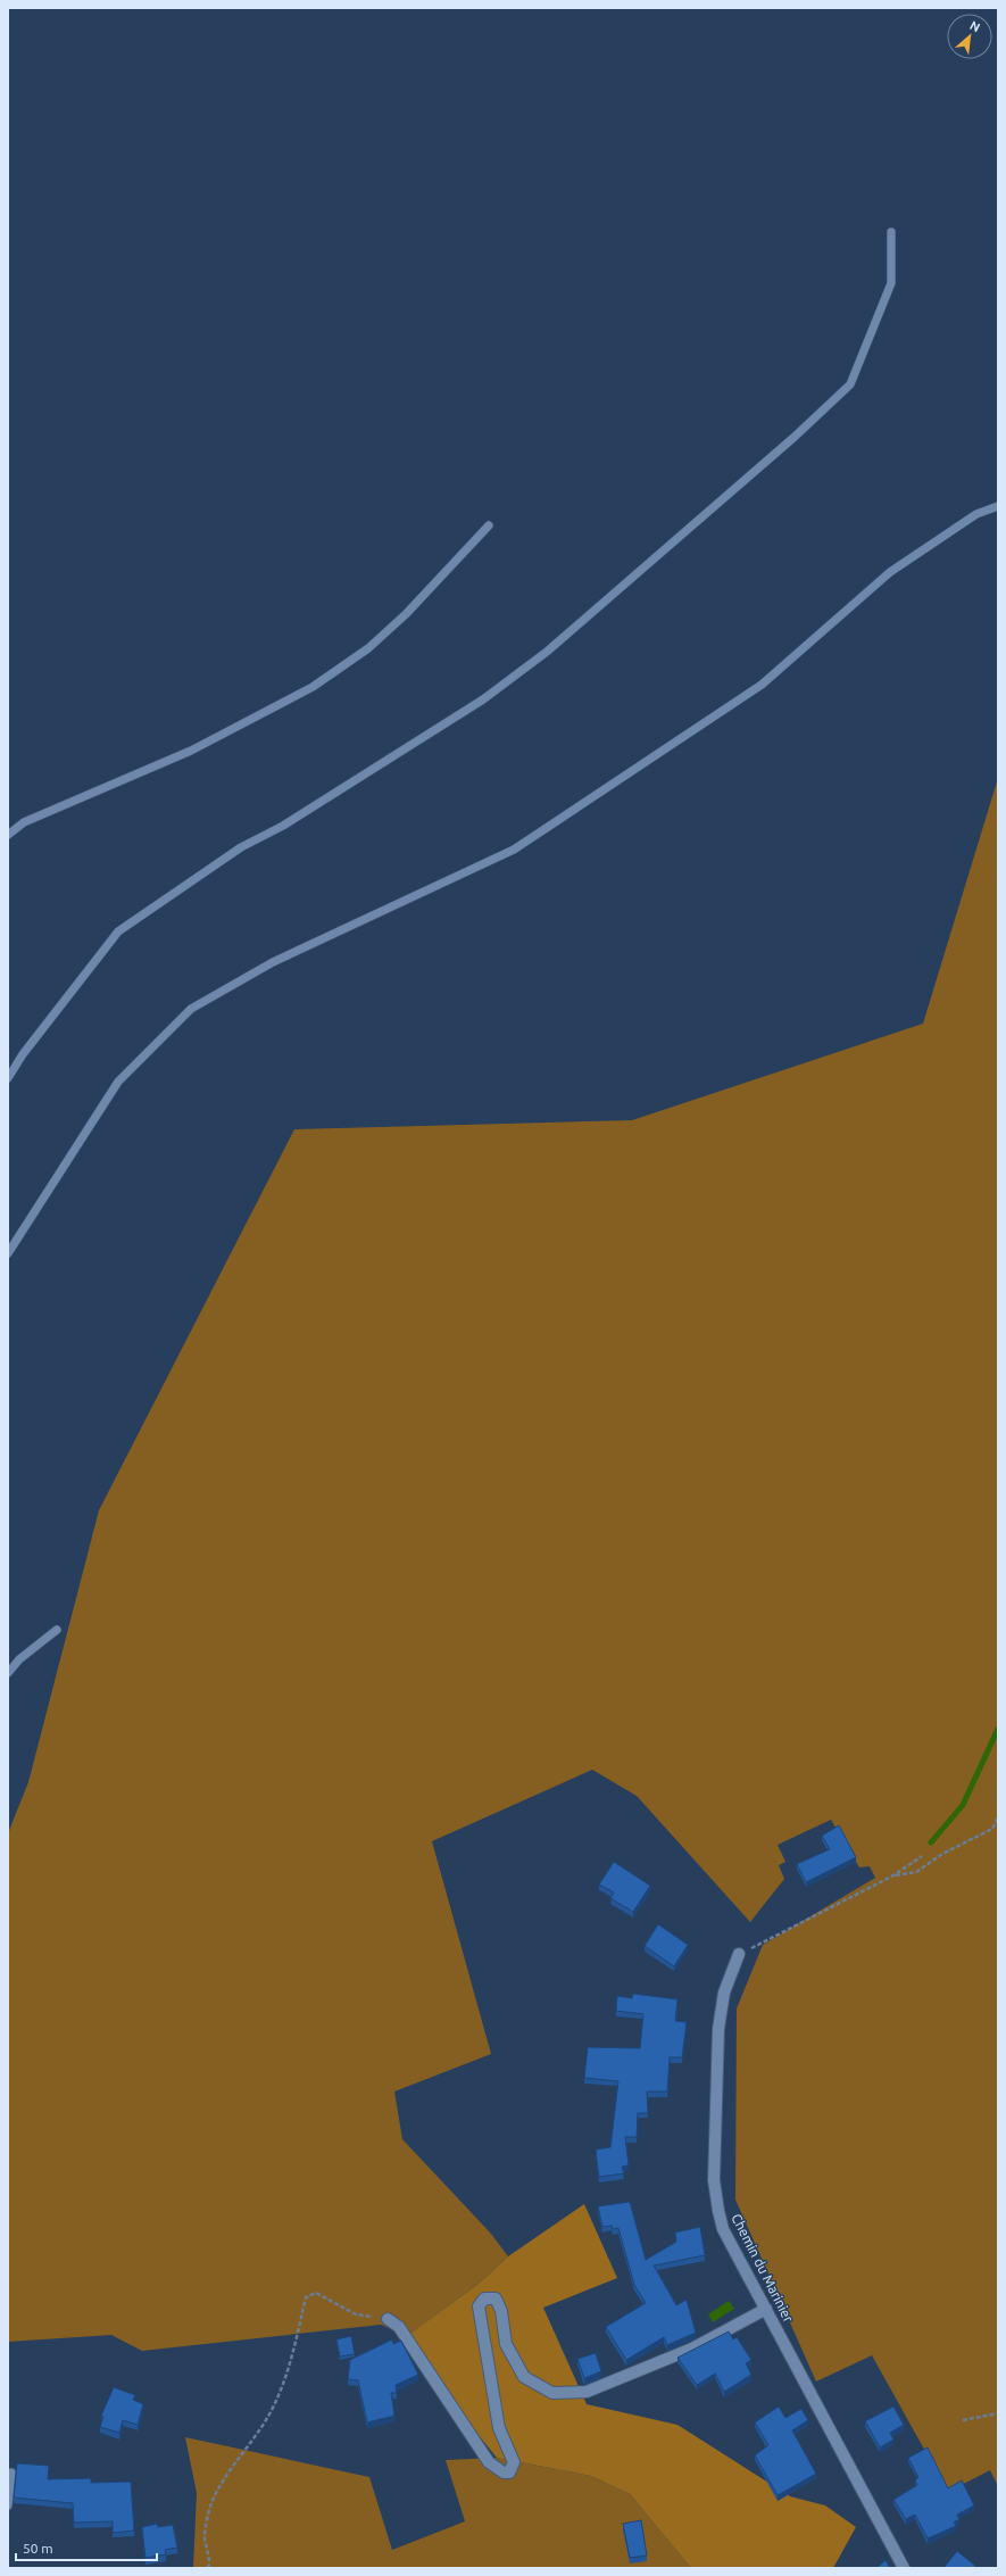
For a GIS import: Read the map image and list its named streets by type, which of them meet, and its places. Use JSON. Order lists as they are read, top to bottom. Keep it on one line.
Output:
{"streets":{"street":["Chemin du Marinier"]},"scale_bar":"50 m","north":"top right"}
